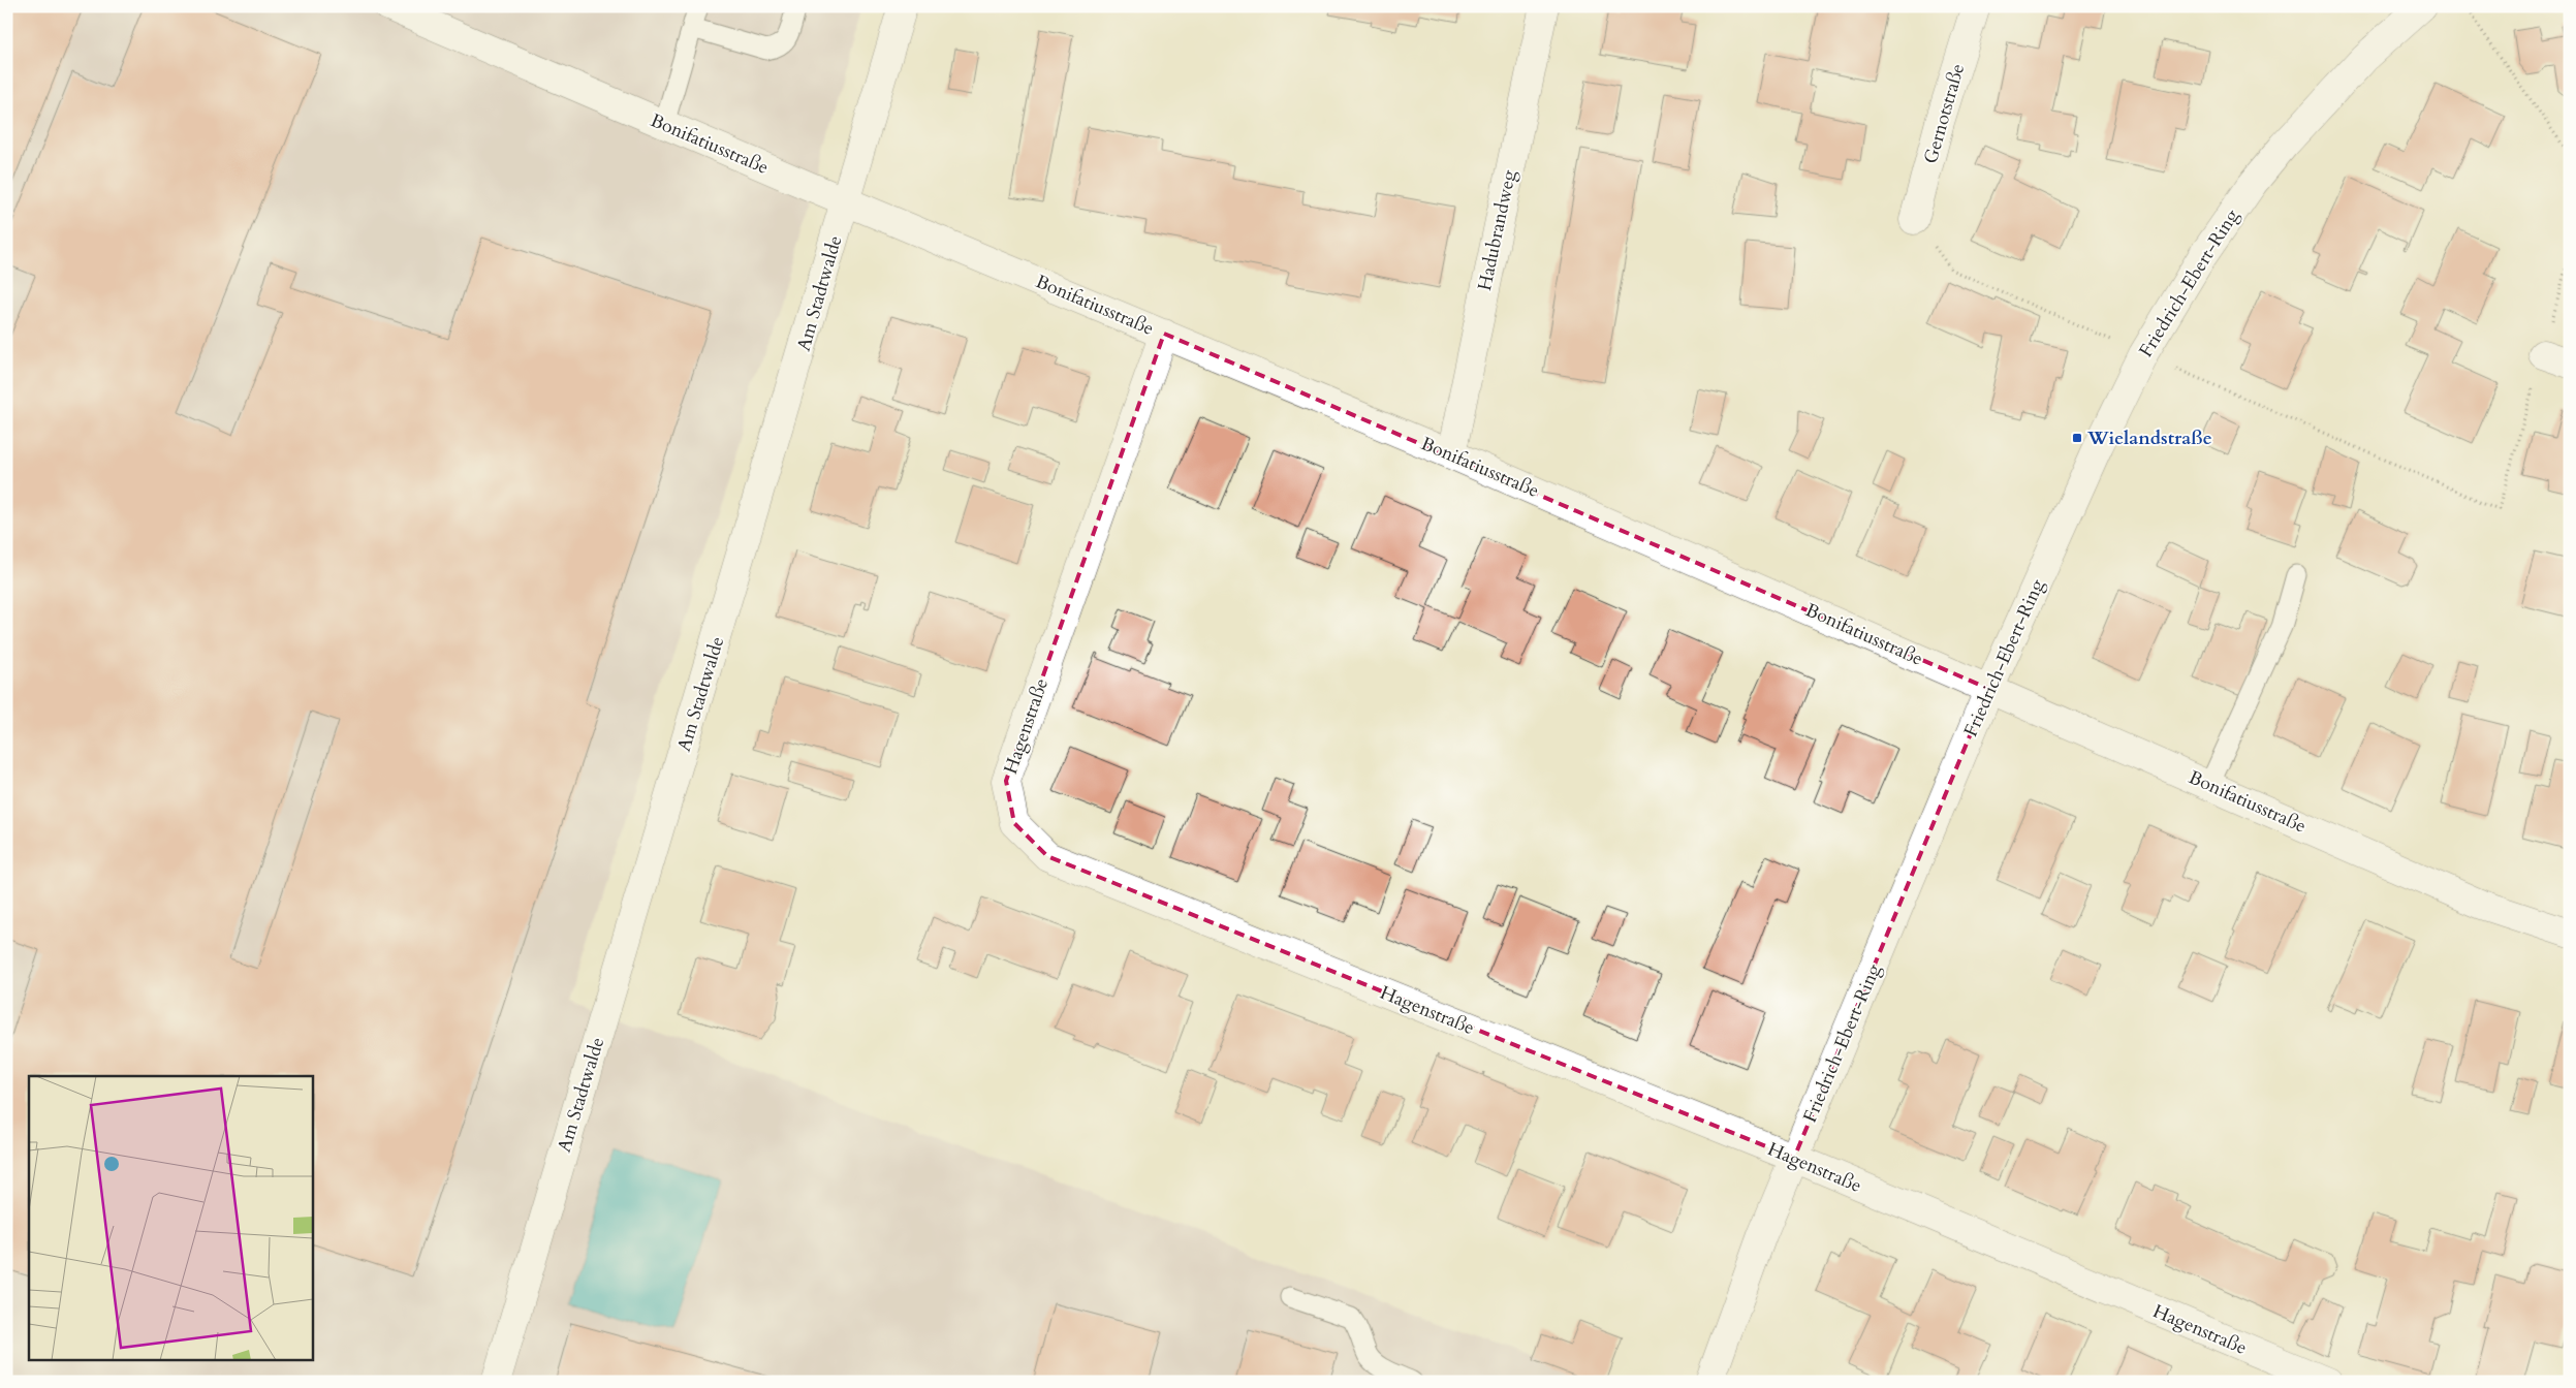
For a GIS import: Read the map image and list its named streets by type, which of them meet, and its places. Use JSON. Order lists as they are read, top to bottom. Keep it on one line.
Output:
{"streets":{"street":["Gernotstraße","Bonifatiusstraße","Hadubrandweg","Friedrich-Ebert-Ring","Am Stadtwalde","Hagenstraße"]},"crossings":[["Bonifatiusstraße","Hadubrandweg"],["Bonifatiusstraße","Friedrich-Ebert-Ring"],["Bonifatiusstraße","Am Stadtwalde"],["Bonifatiusstraße","Hagenstraße"],["Friedrich-Ebert-Ring","Hagenstraße"]],"places":{"transit":["Wielandstraße"]}}
